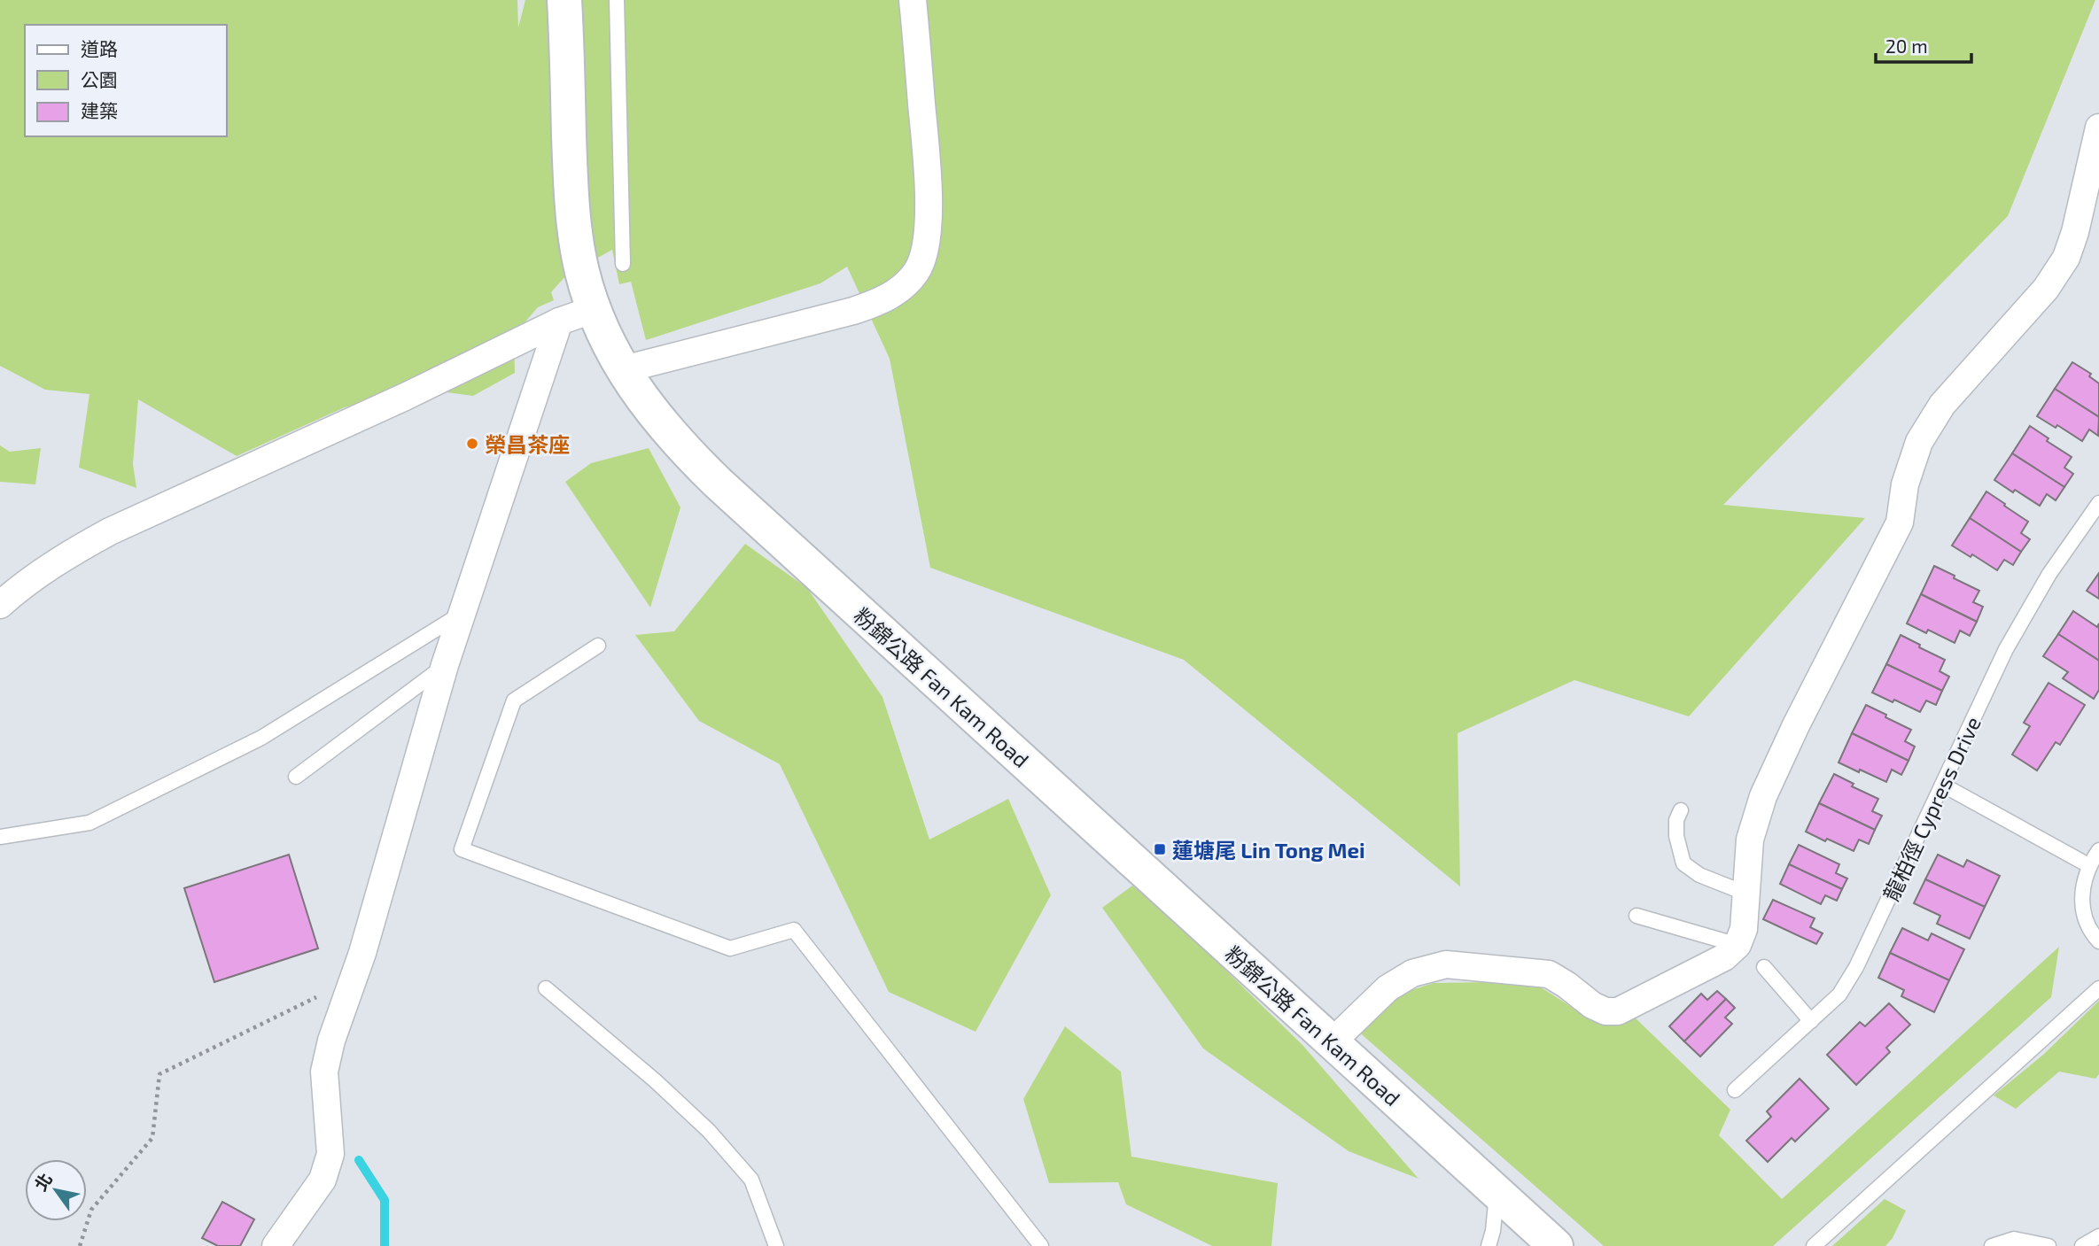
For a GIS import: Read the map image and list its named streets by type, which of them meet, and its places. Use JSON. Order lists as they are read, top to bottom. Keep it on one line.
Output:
{"streets":{"main road":["粉錦公路 Fan Kam Road"],"lane":["龍柏徑 Cypress Drive"]},"places":{"other":["榮昌茶座"],"transit":["蓮塘尾 Lin Tong Mei"]},"legend":["道路","公園","建築"],"scale_bar":"20 m","north":"top left"}
